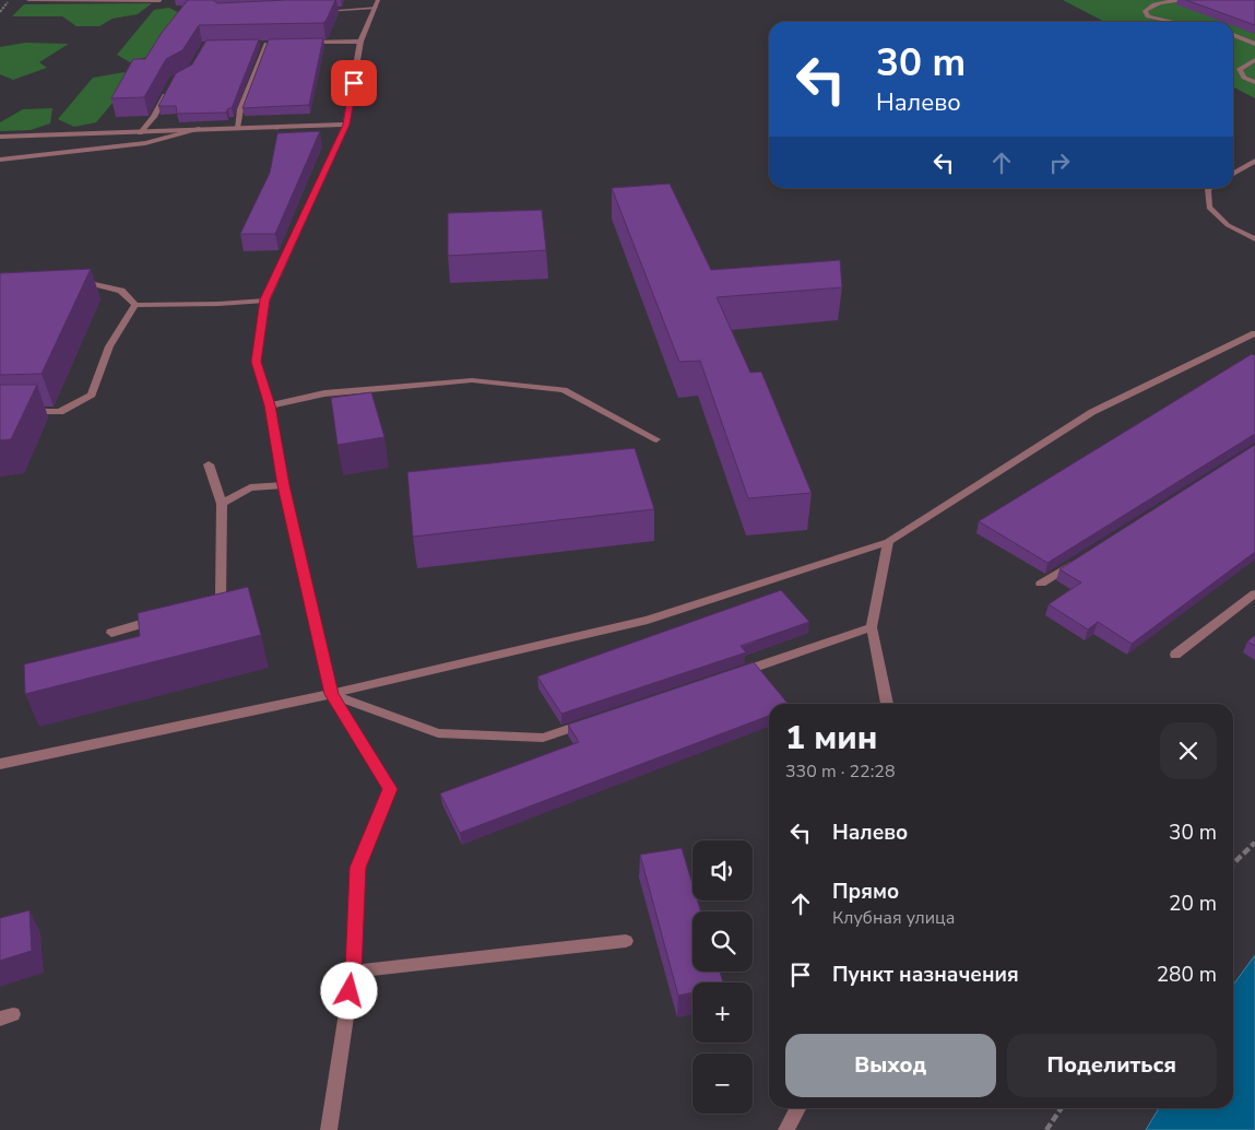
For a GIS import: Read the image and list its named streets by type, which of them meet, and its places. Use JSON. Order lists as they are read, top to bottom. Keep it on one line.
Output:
{"page":{"turn":["30 m","Налево"],"heading":["1 мин","330 m · 22:28"],"list":[{"name":"Налево","value":"30 m"},{"name":"Прямо","note":"Клубная улица","value":"20 m"},{"name":"Пункт назначения","value":"280 m"}],"map_buttons":["+","−"],"buttons":["Выход","Поделиться"]}}
